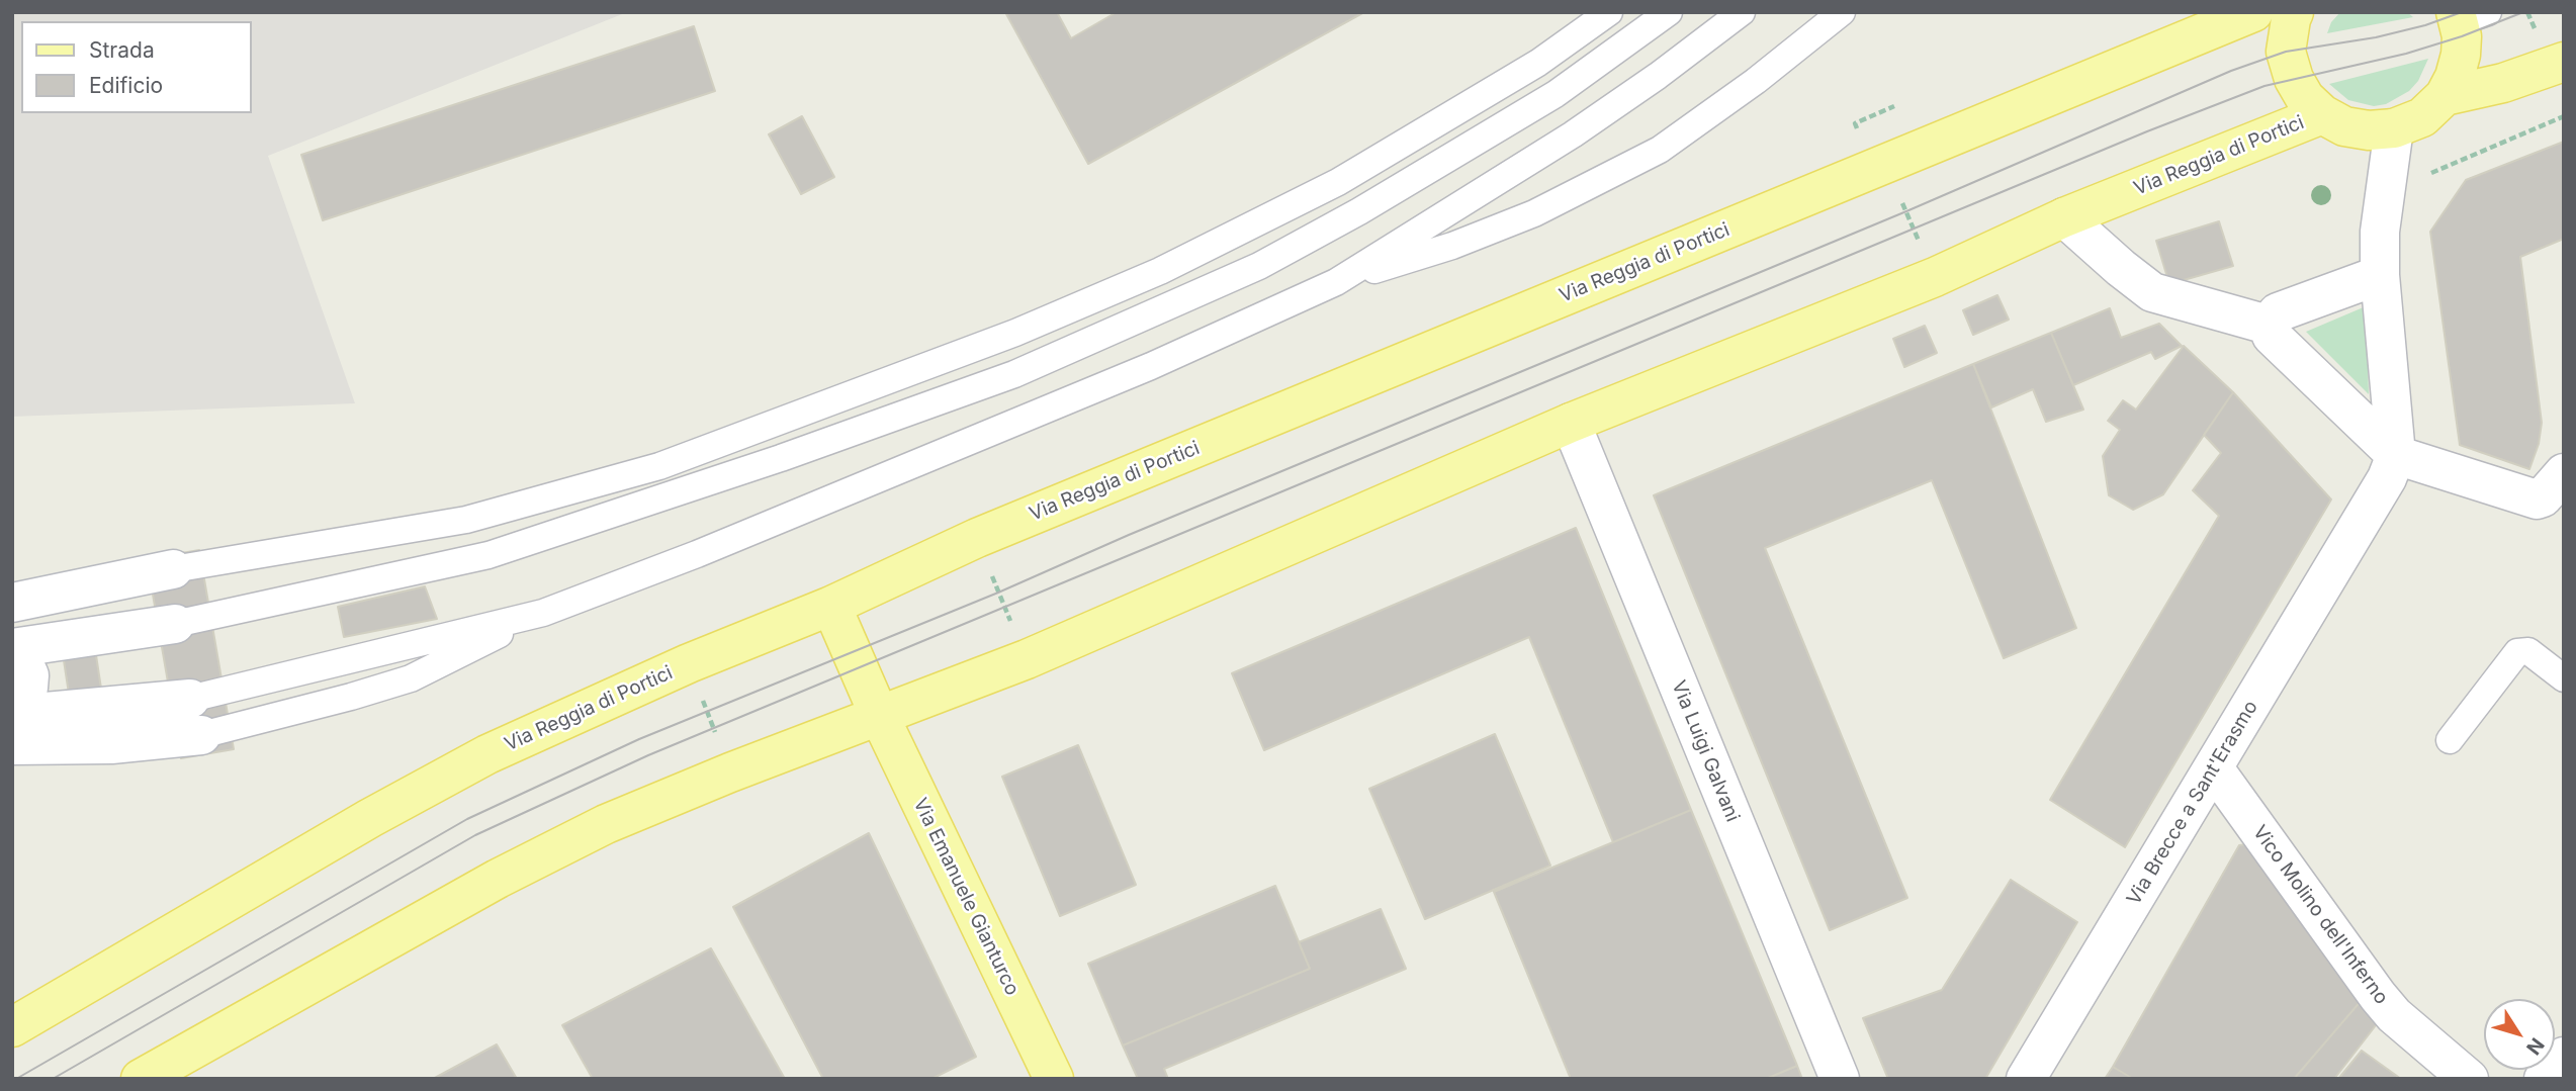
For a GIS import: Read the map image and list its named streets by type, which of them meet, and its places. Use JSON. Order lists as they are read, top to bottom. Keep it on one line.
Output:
{"streets":{"main road":["Via Reggia di Portici","Via Emanuele Gianturco"],"street":["Via Luigi Galvani","Via Brecce a Sant'Erasmo","Vico Molino dell'Inferno"]},"crossings":[["Via Reggia di Portici","Via Luigi Galvani"],["Via Reggia di Portici","Via Emanuele Gianturco"],["Via Brecce a Sant'Erasmo","Vico Molino dell'Inferno"]],"legend":["Strada","Edificio"],"north":"bottom right"}
